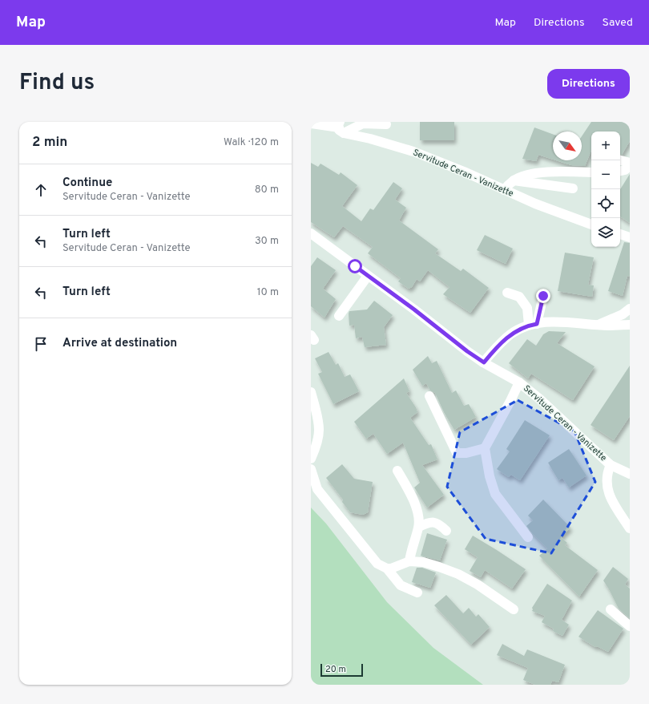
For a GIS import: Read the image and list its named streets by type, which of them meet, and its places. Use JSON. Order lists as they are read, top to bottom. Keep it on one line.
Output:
{"streets":{"street":["Servitude Ceran - Vanizette"]},"scale_bar":"20 m","north":"bottom right","page":{"header":"Map","nav":["Map","Directions","Saved"],"title":"Find us","buttons":"Directions","heading":["2 min","Walk · 120 m"],"map_buttons":["+","−"],"list":[["Continue","Servitude Ceran - Vanizette","80 m"],["Turn left","Servitude Ceran - Vanizette","30 m"],["Turn left","10 m"],"Arrive at destination"],"scale":"20 m"}}
